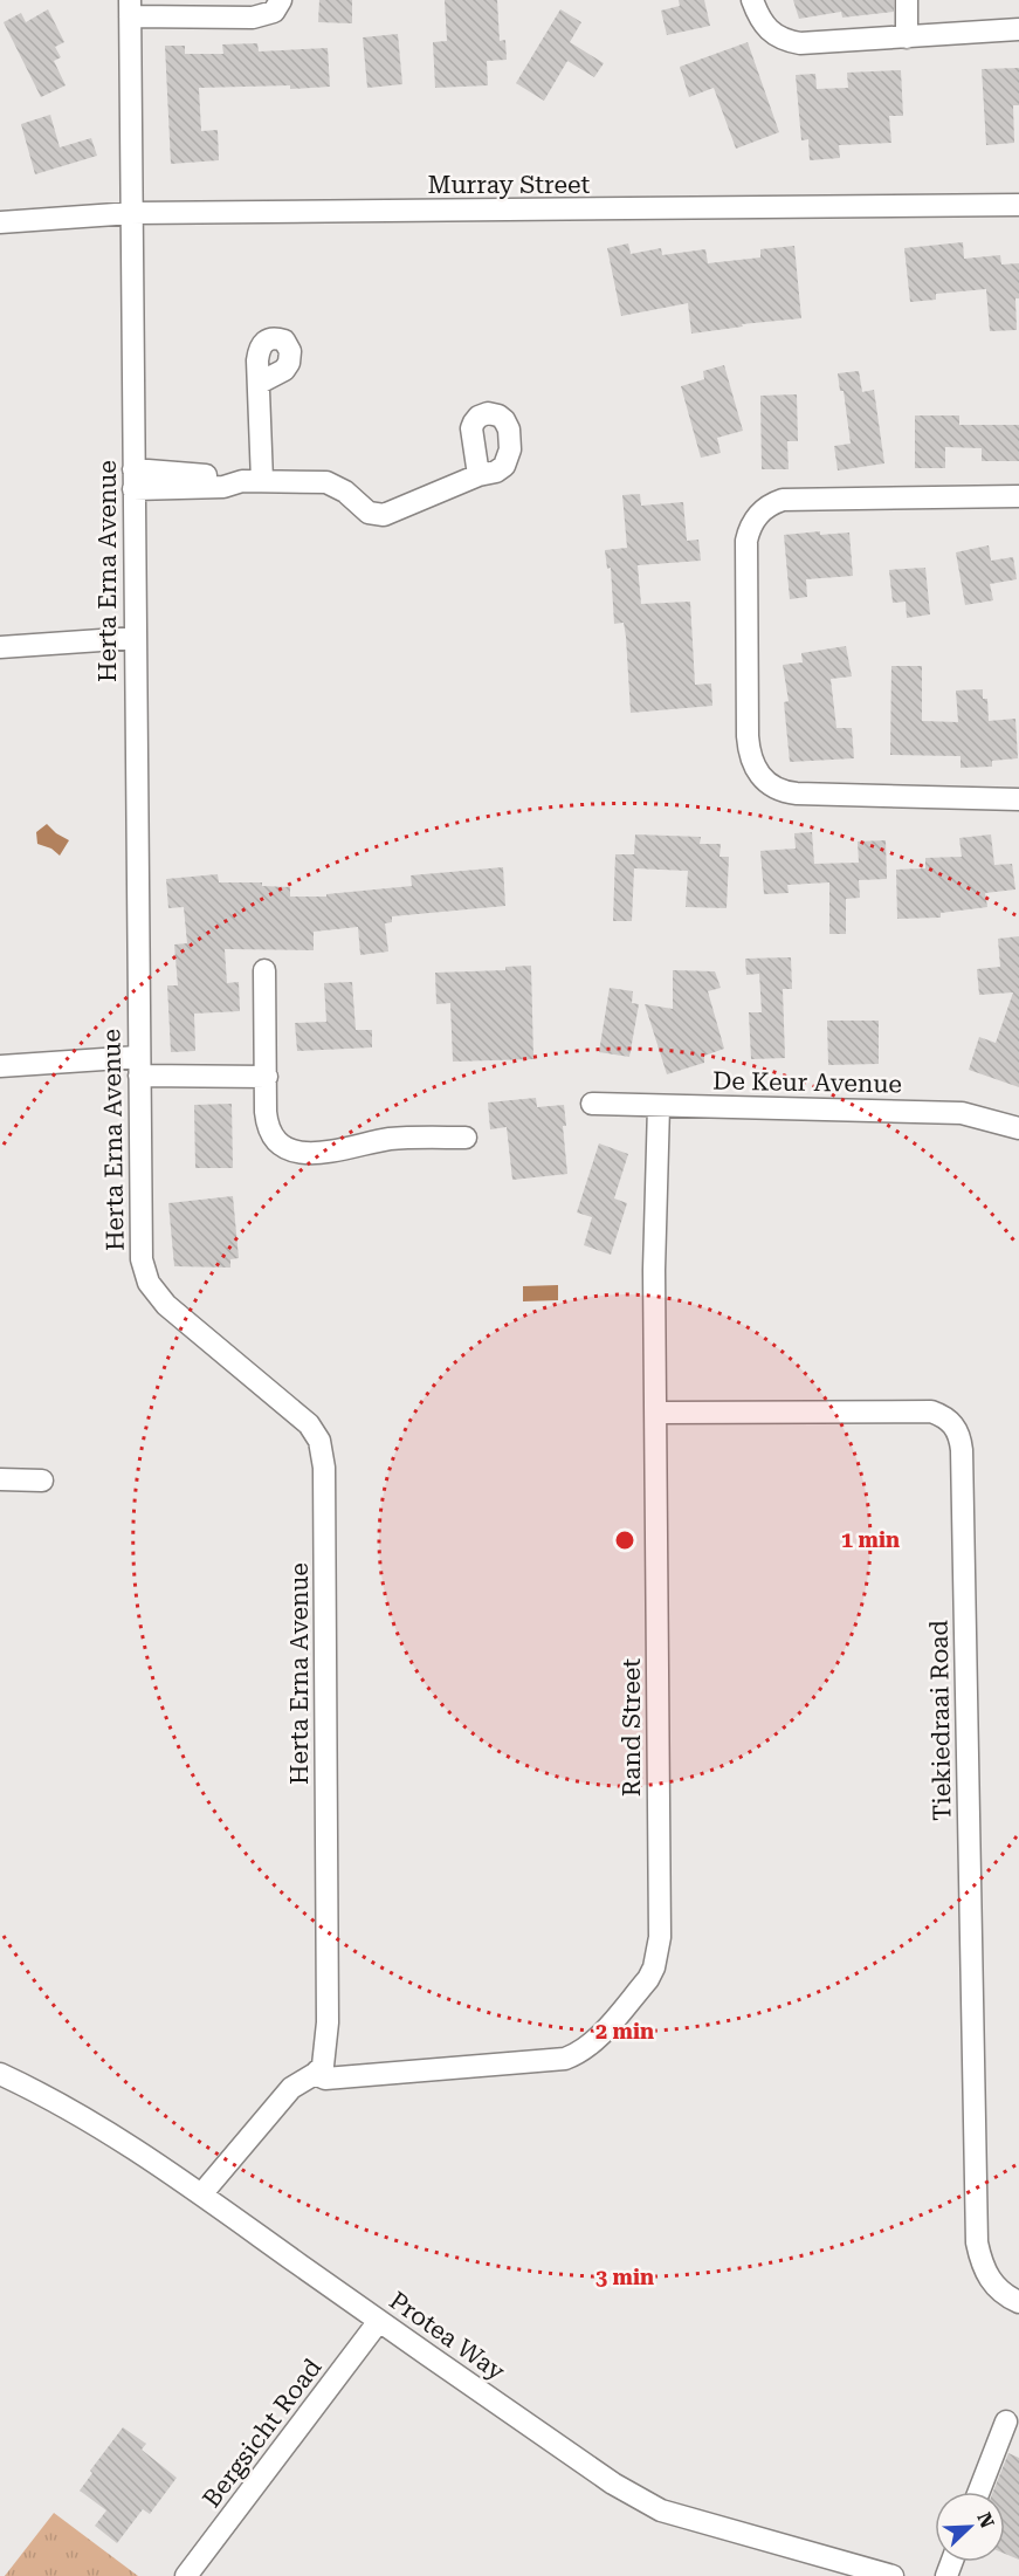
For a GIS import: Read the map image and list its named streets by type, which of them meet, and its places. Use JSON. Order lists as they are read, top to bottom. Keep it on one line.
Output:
{"streets":{"street":["Murray Street","Herta Erna Avenue","De Keur Avenue","Tiekiedraai Road","Rand Street","Protea Way","Bergsicht Road"]},"crossings":[["Murray Street","Herta Erna Avenue"],["Herta Erna Avenue","Rand Street"],["De Keur Avenue","Rand Street"],["Tiekiedraai Road","Rand Street"],["Protea Way","Bergsicht Road"]],"north":"top right","rings":["1 min","2 min","3 min"]}
